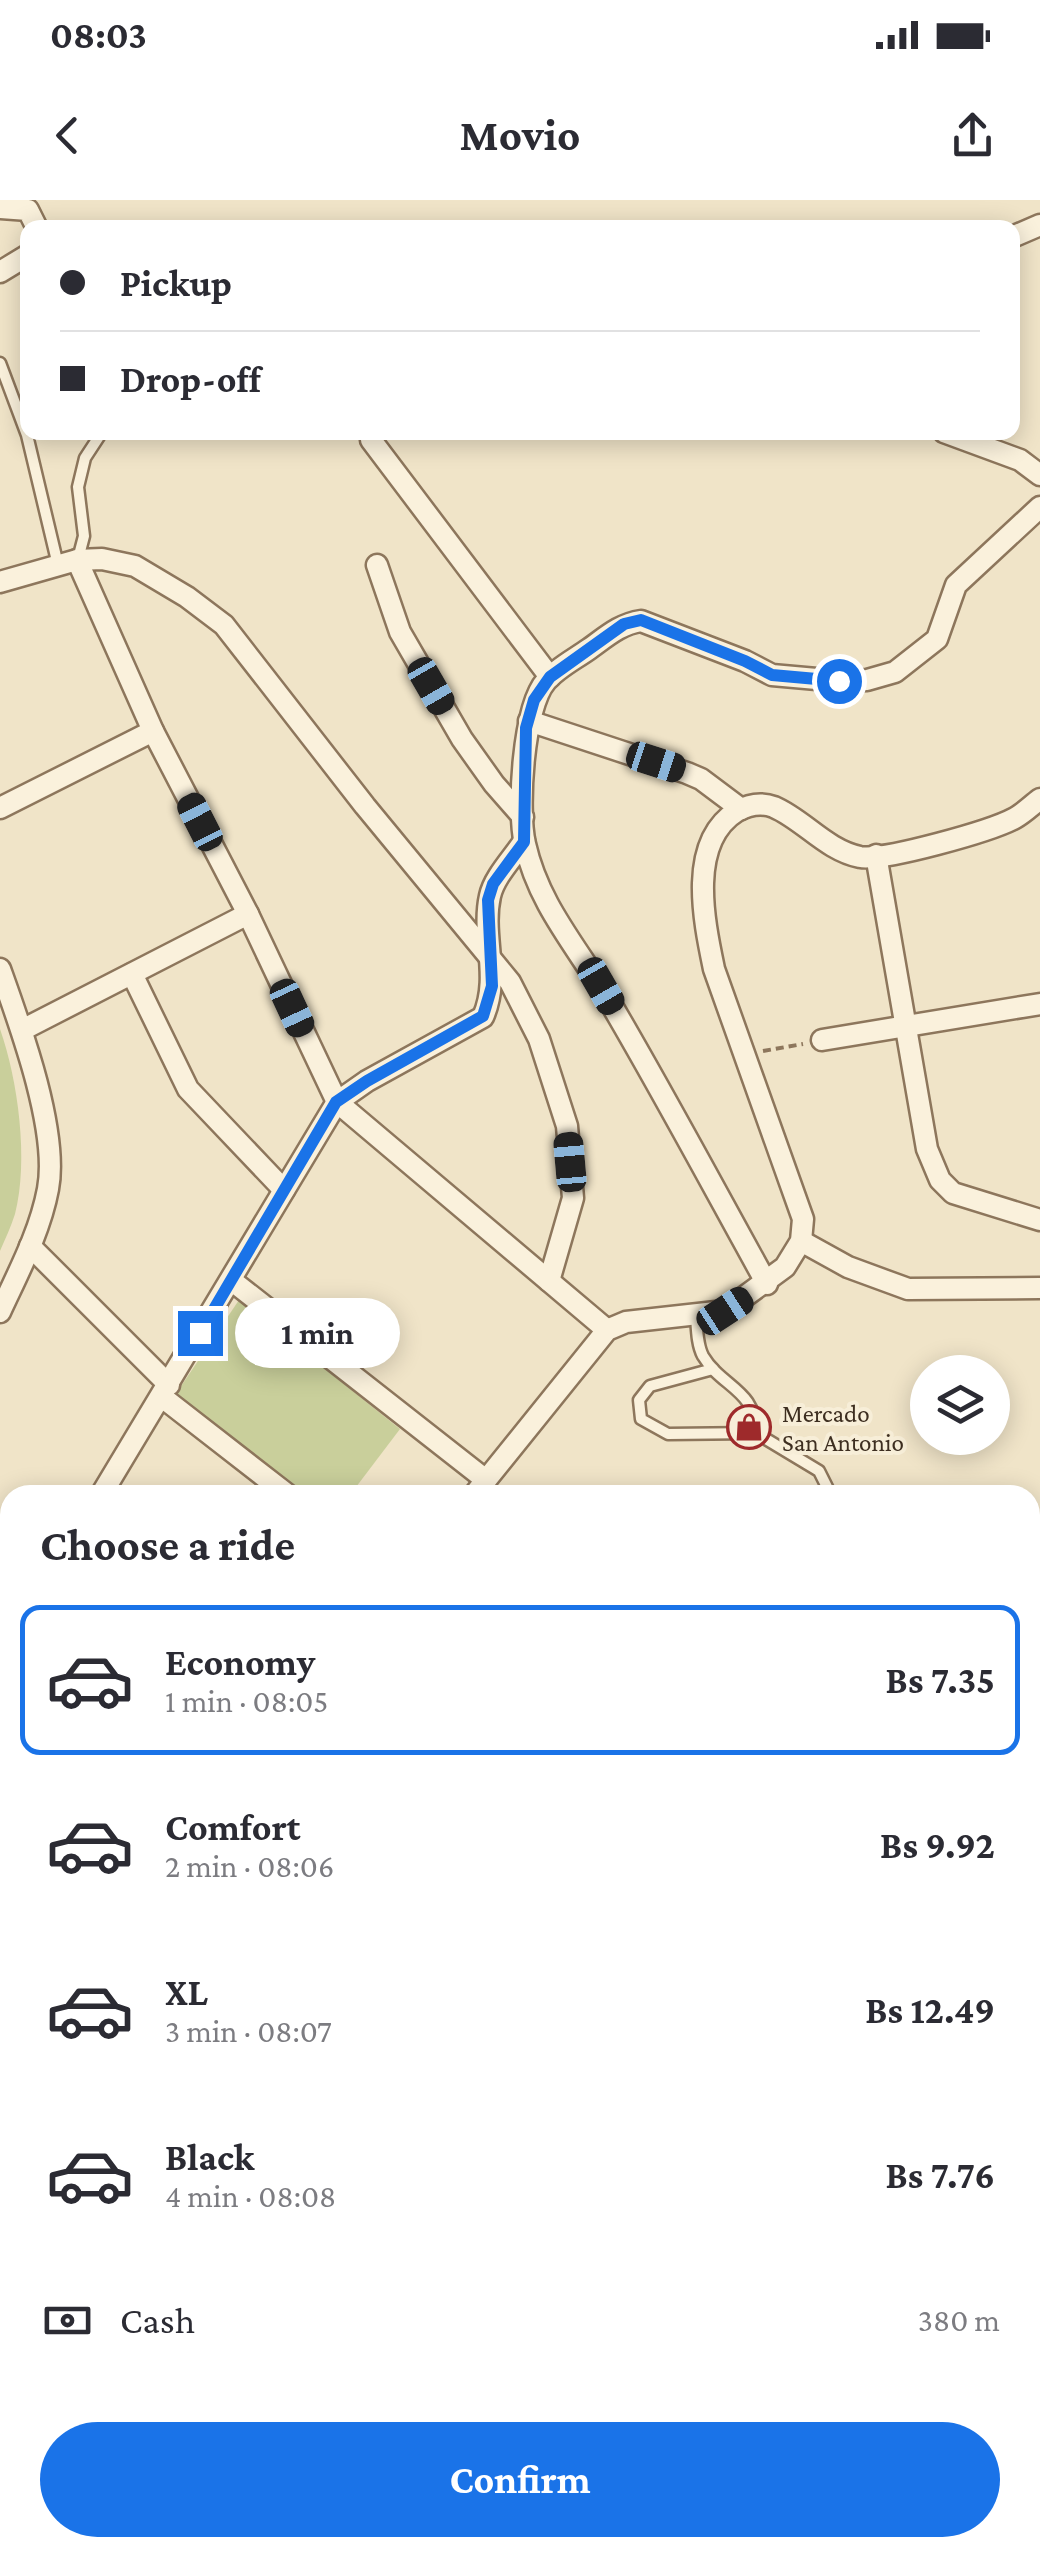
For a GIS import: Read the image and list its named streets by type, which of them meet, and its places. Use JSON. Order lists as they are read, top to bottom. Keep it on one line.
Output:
{"places":{"shop":["Mercado San Antonio"]},"page":{"status":"08:03","header":"Movio","banner":["Pickup","Drop-off"],"bubble":"1 min","heading":"Choose a ride","list":[{"name":"Economy","note":"1 min · 08:05","value":"Bs 7.35"},{"name":"Comfort","note":"2 min · 08:06","value":"Bs 9.92"},{"name":"XL","note":"3 min · 08:07","value":"Bs 12.49"},{"name":"Black","note":"4 min · 08:08","value":"Bs 7.76"}],"pay":["Cash","380 m"],"buttons":"Confirm"}}
